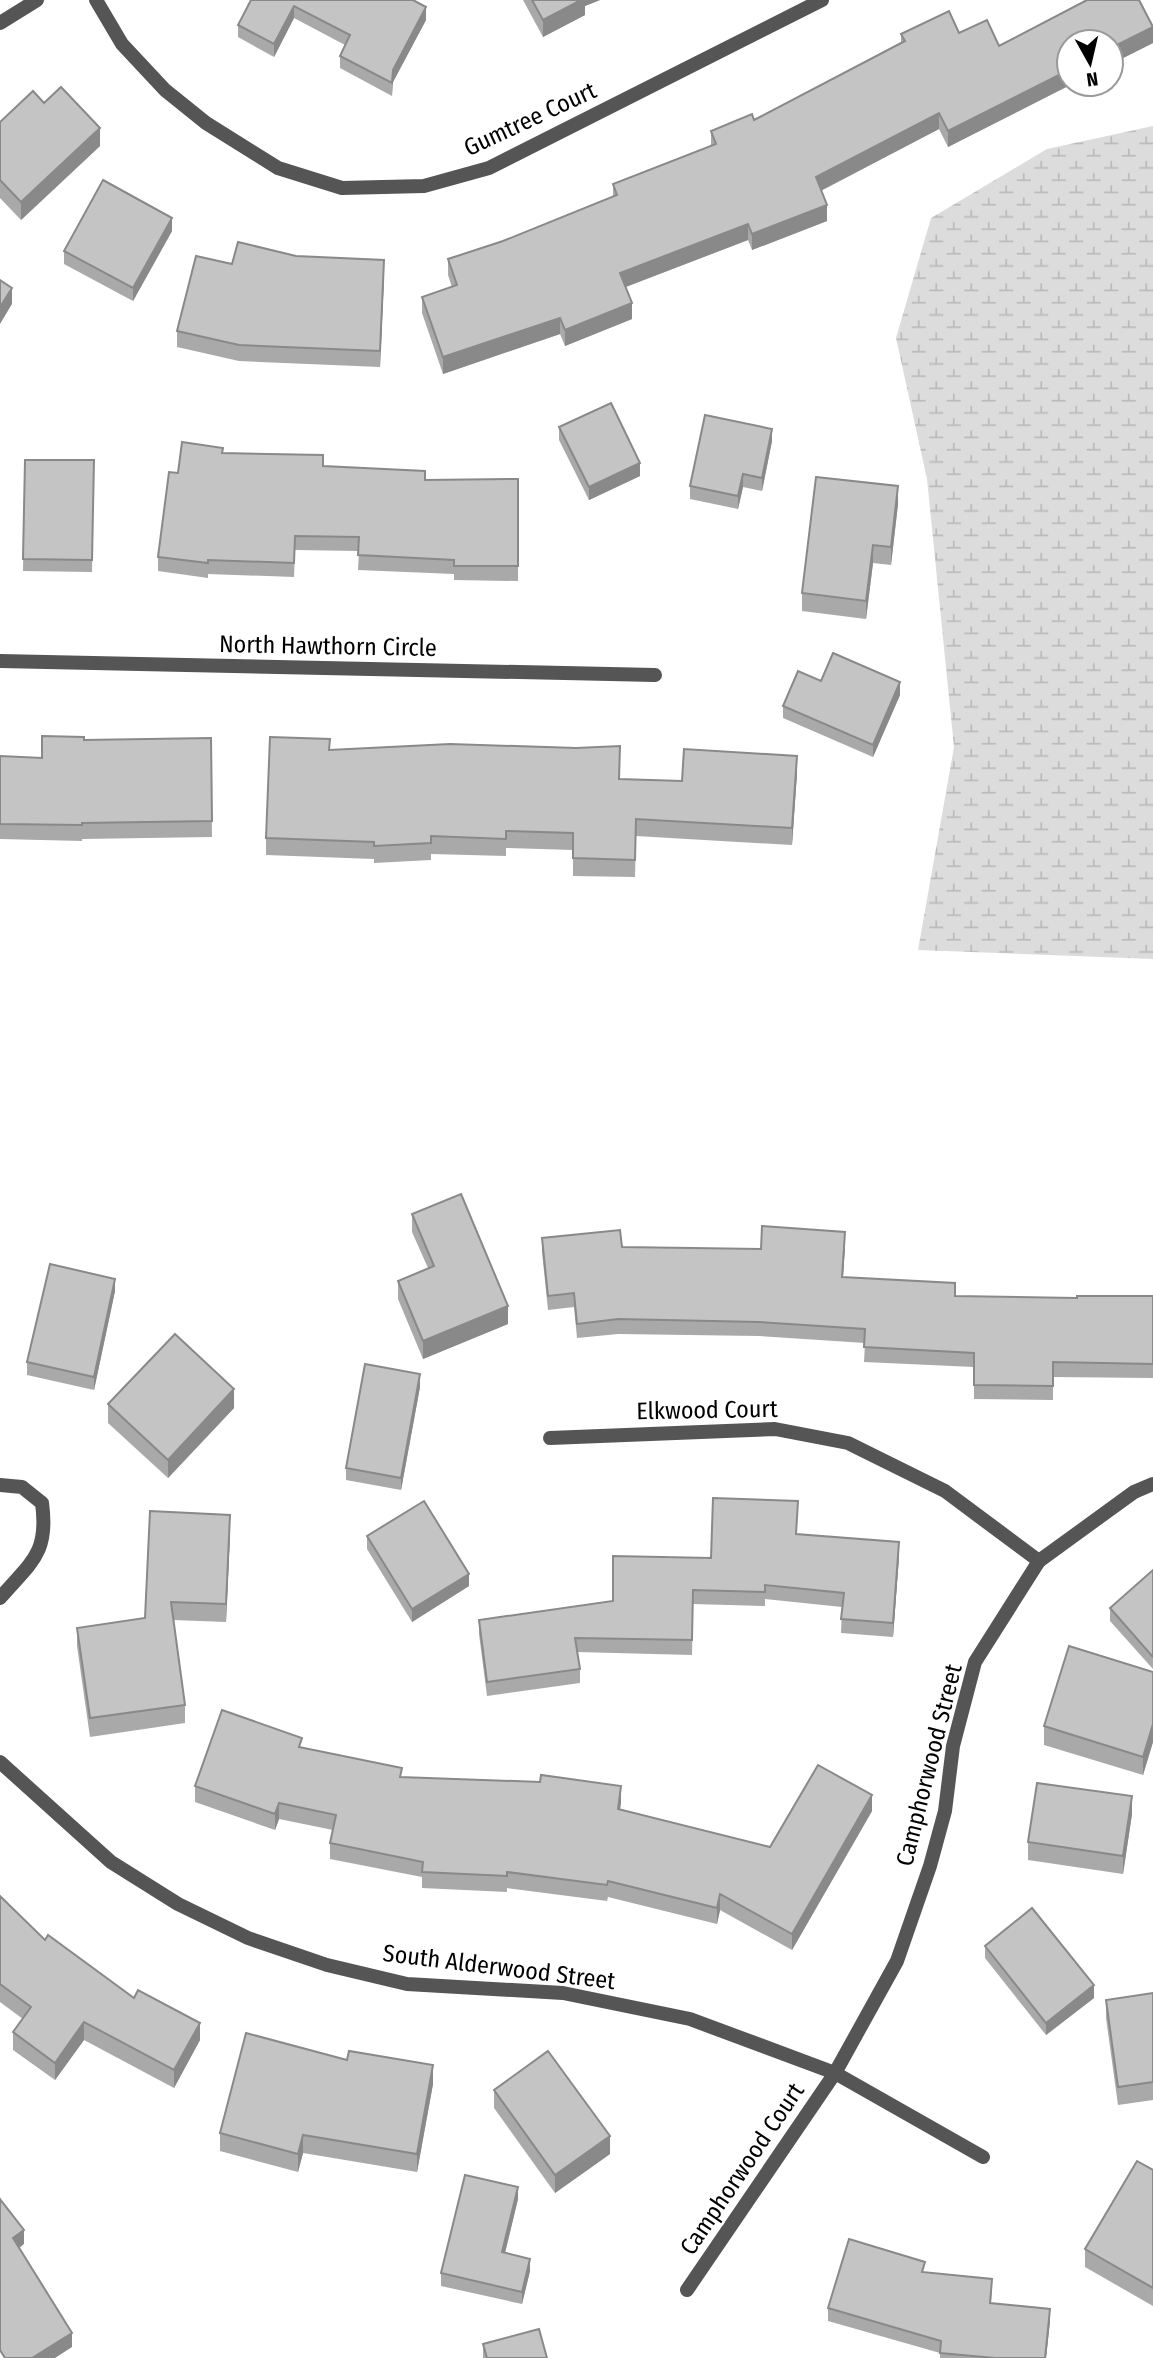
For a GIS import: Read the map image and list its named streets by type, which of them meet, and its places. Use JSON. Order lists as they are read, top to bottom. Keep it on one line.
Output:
{"streets":{"street":["Gumtree Court","North Hawthorn Circle","Elkwood Court","Camphorwood Street","South Alderwood Street","Camphorwood Court"]},"crossings":[["Elkwood Court","Camphorwood Street"],["Camphorwood Street","South Alderwood Street"],["Camphorwood Street","Camphorwood Court"],["South Alderwood Street","Camphorwood Court"]],"north":"bottom"}
